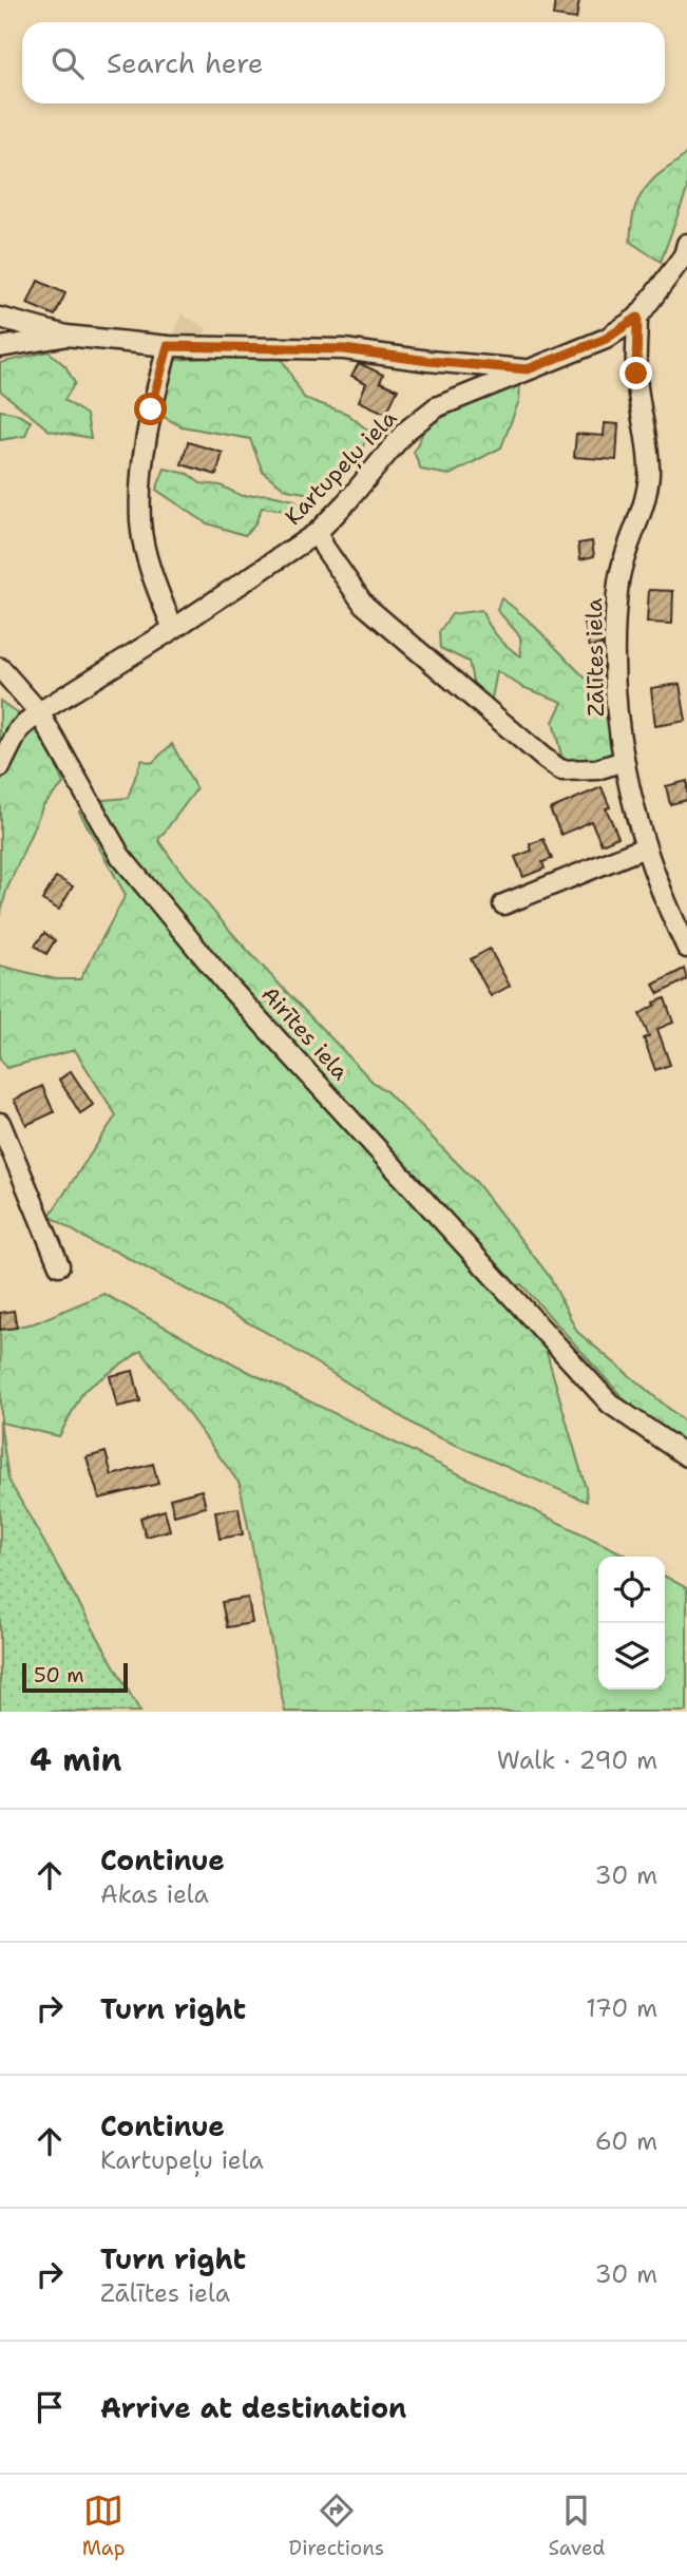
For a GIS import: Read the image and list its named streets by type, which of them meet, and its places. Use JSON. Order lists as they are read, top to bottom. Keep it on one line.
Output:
{"streets":{"street":["Kartupeļu iela","Zālītes iela","Airītes iela"]},"crossings":[["Kartupeļu iela","Zālītes iela"],["Kartupeļu iela","Airītes iela"]],"scale_bar":"50 m","page":{"search":"Search here","scale":"50 m","heading":["4 min","Walk · 290 m"],"list":[["Continue","Akas iela","30 m"],["Turn right","170 m"],["Continue","Kartupeļu iela","60 m"],["Turn right","Zālītes iela","30 m"],"Arrive at destination"],"nav":["Map","Directions","Saved"]}}
